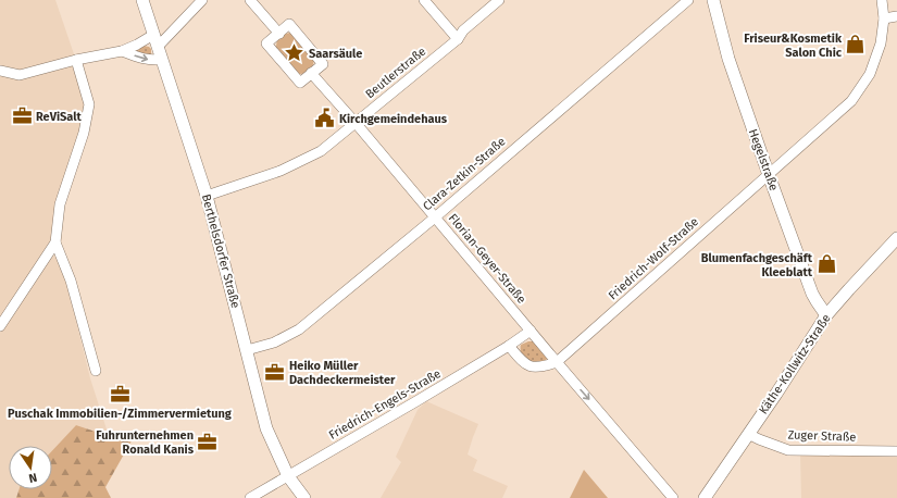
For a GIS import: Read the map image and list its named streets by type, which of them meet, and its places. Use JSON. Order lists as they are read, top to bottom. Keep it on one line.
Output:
{"streets":{"street":["Beutlerstraße","Hegelstraße","Clara-Zetkin-Straße","Berthelsdorfer Straße","Florian-Geyer-Straße","Friedrich-Wolf-Straße","Käthe-Kollwitz-Straße","Friedrich-Engels-Straße","Zuger Straße"]},"crossings":[["Beutlerstraße","Berthelsdorfer Straße"],["Beutlerstraße","Florian-Geyer-Straße"],["Hegelstraße","Friedrich-Wolf-Straße"],["Hegelstraße","Käthe-Kollwitz-Straße"],["Clara-Zetkin-Straße","Berthelsdorfer Straße"],["Clara-Zetkin-Straße","Florian-Geyer-Straße"],["Berthelsdorfer Straße","Friedrich-Engels-Straße"],["Florian-Geyer-Straße","Friedrich-Wolf-Straße"],["Florian-Geyer-Straße","Friedrich-Engels-Straße"],["Käthe-Kollwitz-Straße","Zuger Straße"]],"places":{"shop":["Friseur&Kosmetik Salon Chic","Blumenfachgeschäft Kleeblatt"],"place":["Saarsäule"],"office":["ReViSalt","Heiko Müller Dachdeckermeister","Puschak Immobilien-/Zimmervermietung","Fuhrunternehmen Ronald Kanis"],"public building":["Kirchgemeindehaus"]},"north":"bottom"}
